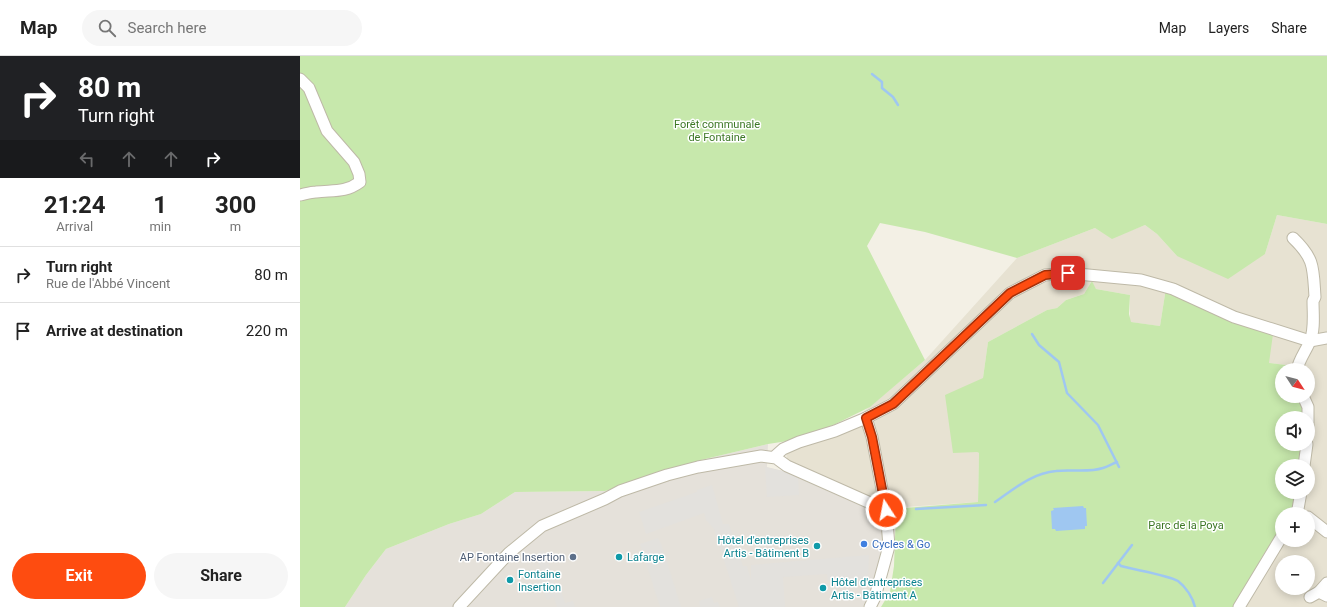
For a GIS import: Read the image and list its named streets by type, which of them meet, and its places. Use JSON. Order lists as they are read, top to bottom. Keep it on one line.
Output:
{"parks":["Forêt communale de Fontaine","Parc de la Poya"],"places":["Cycles & Go","Hôtel d'entreprises Artis - Bâtiment B","AP Fontaine Insertion","Lafarge","Fontaine Insertion","Hôtel d'entreprises Artis - Bâtiment A"],"north":"bottom right","page":{"header":"Map","search":"Search here","nav":["Map","Layers","Share"],"turn":["80 m","Turn right"],"eta":["21:24","Arrival","1","min","300","m"],"list":[{"name":"Turn right","note":"Rue de l'Abbé Vincent","value":"80 m"},{"name":"Arrive at destination","value":"220 m"}],"map_buttons":["+","−"],"buttons":["Exit","Share"]}}
